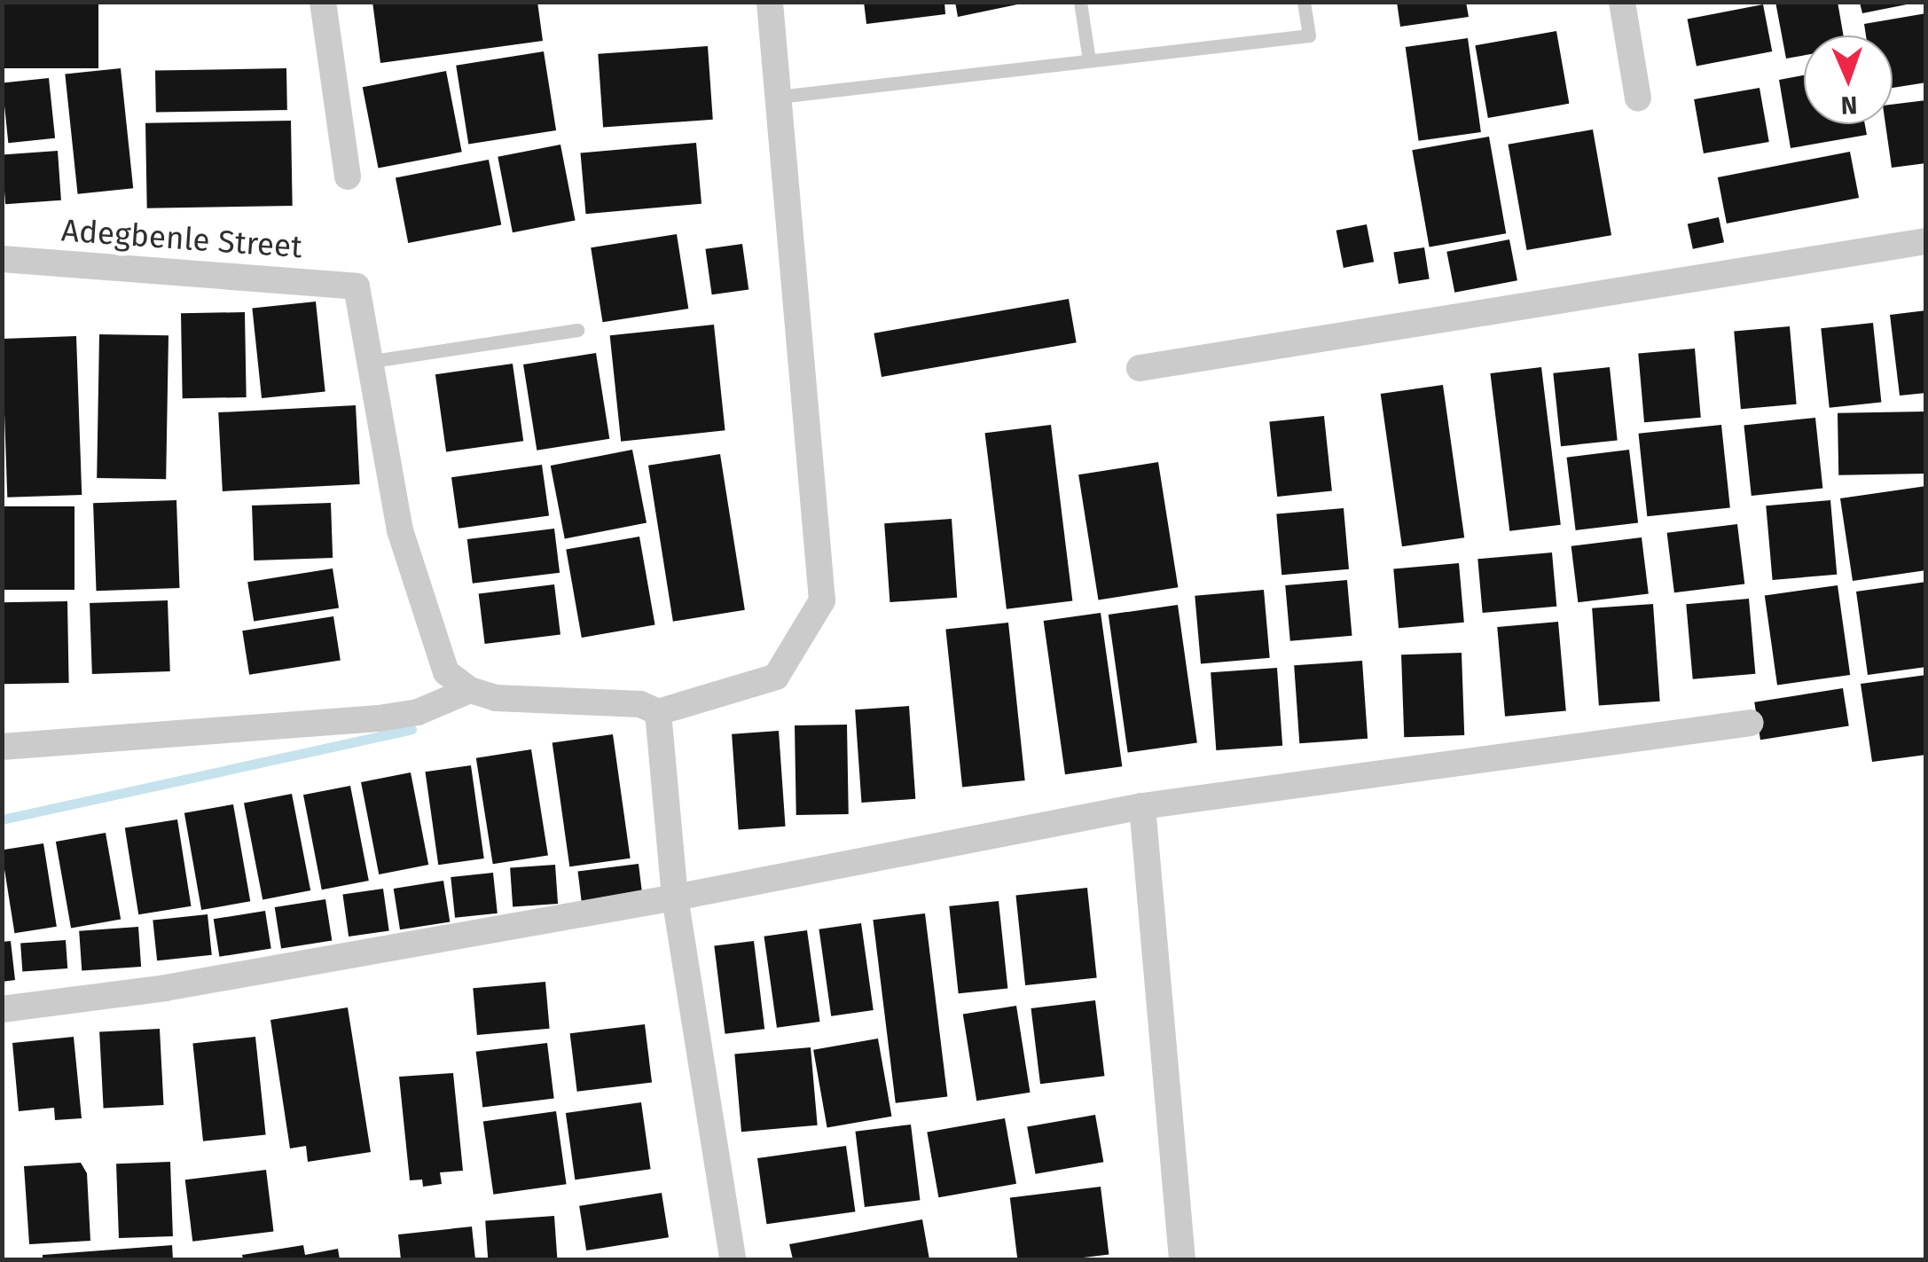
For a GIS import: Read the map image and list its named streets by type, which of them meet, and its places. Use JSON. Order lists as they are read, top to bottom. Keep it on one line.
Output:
{"streets":{"street":["Adegbenle Street"]},"north":"bottom"}
